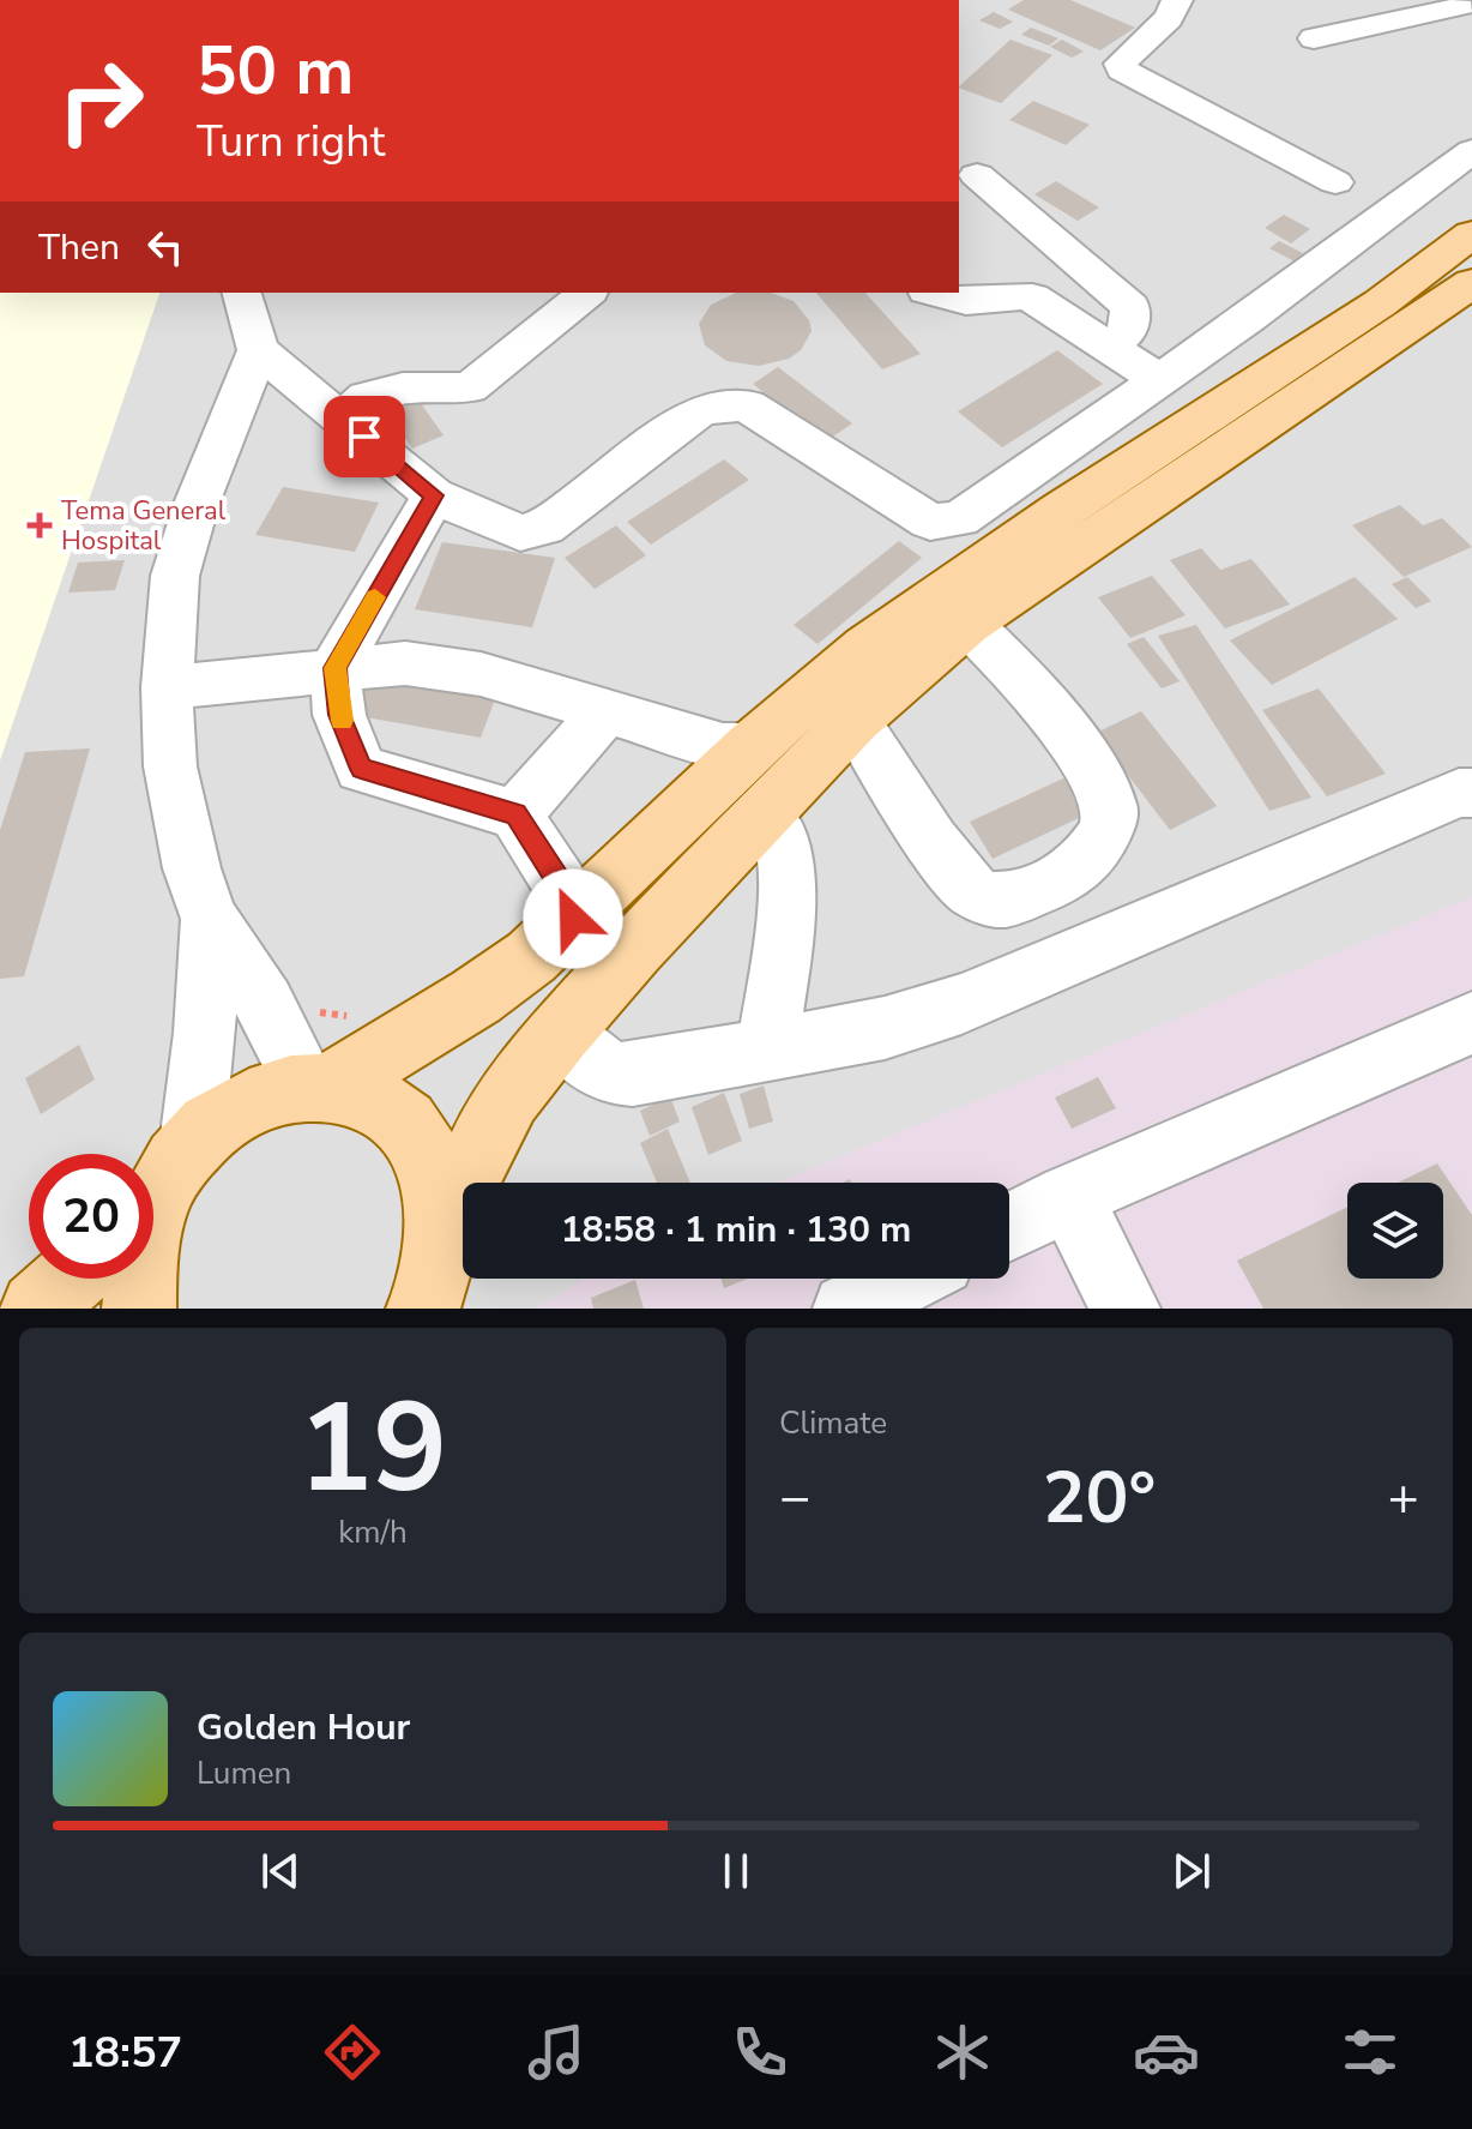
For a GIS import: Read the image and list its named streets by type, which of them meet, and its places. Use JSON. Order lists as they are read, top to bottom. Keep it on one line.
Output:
{"places":{"health":["Tema General Hospital"]},"page":{"turn":["50 m","Turn right"],"then":"Then","limit":"20","trip":"18:58 · 1 min · 130 m","tile":[["19","km/h"],"Climate"],"heat":["−","20°","+"],"song":["Golden Hour","Lumen"],"tabs":"18:57"}}
